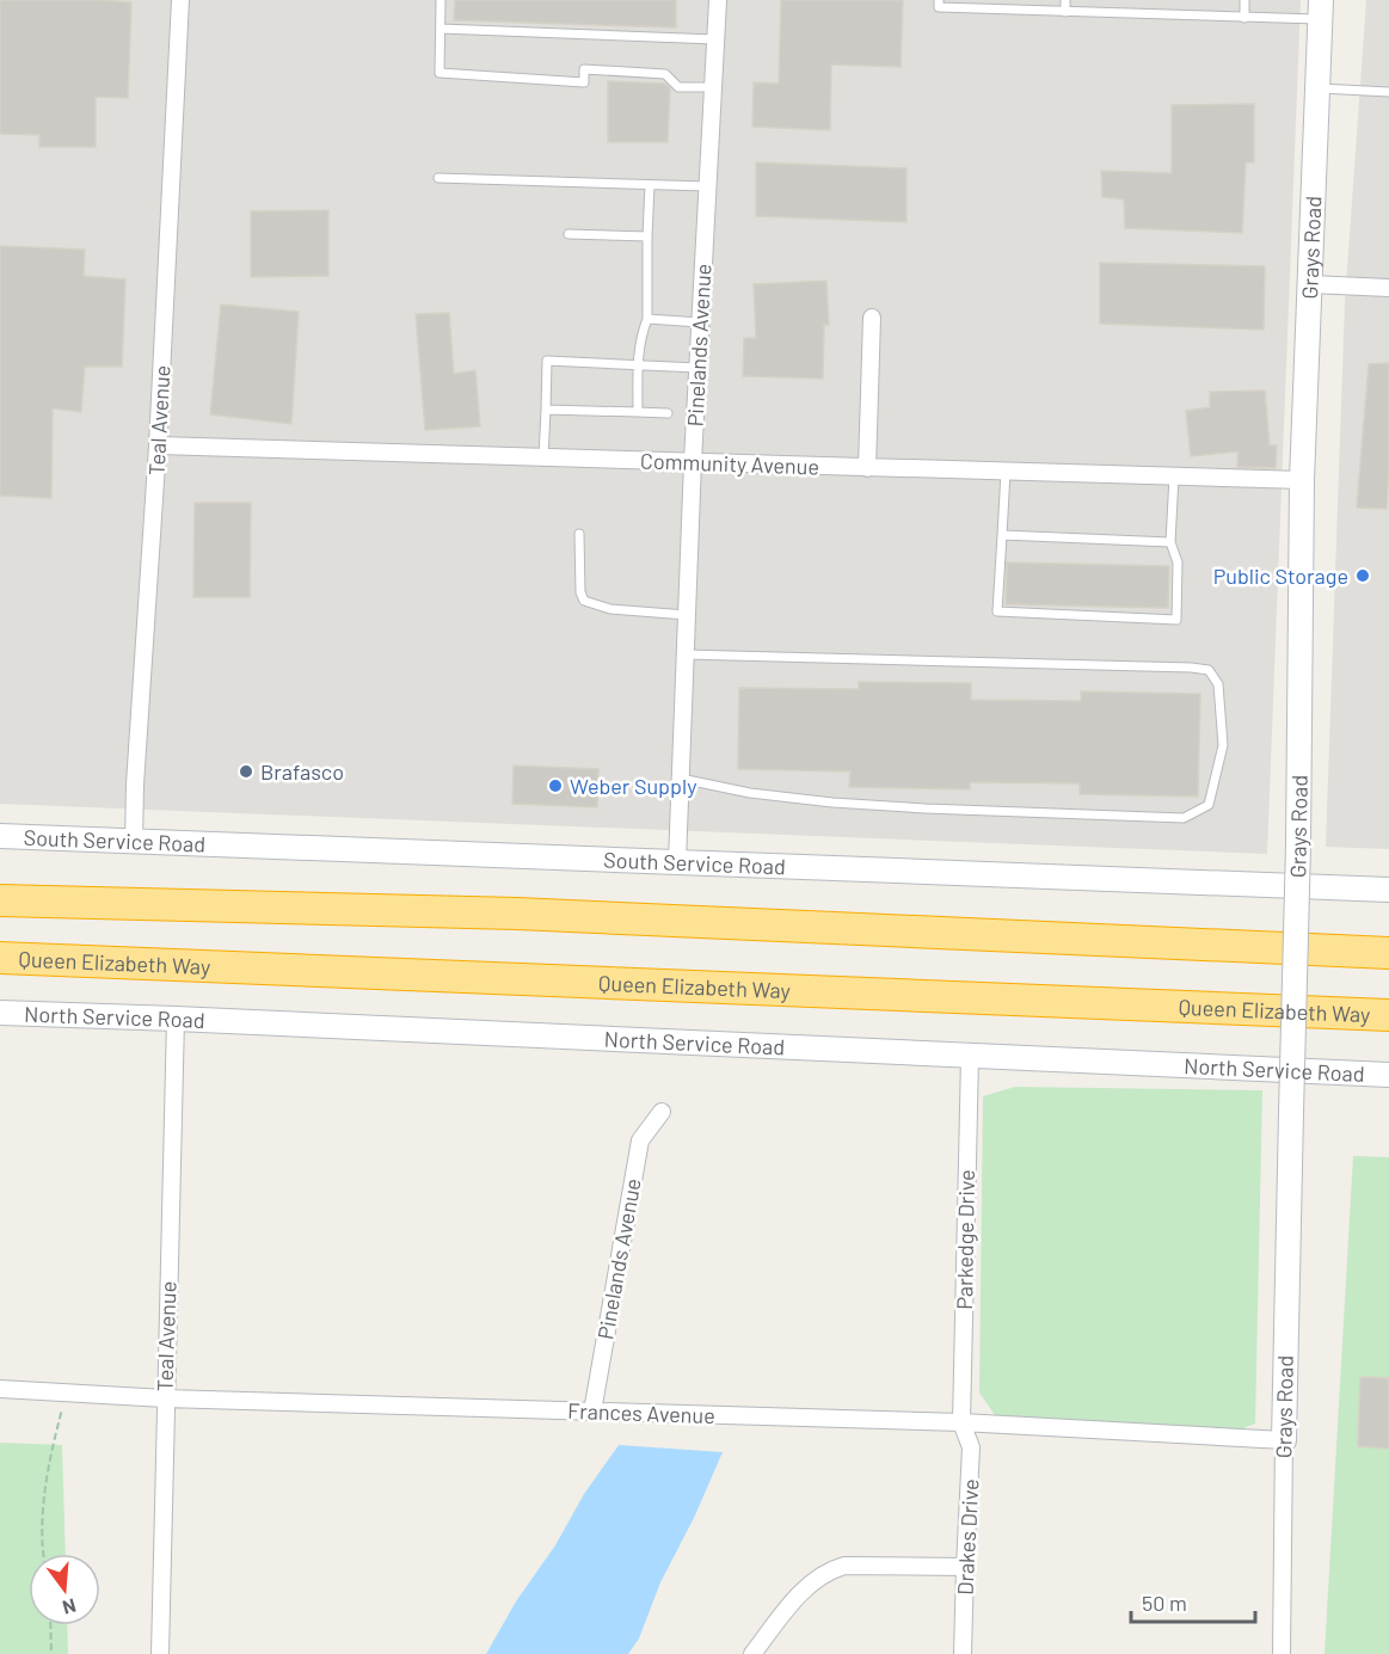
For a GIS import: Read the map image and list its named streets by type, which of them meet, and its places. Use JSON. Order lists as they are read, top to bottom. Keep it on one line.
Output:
{"streets":{"highway":["Queen Elizabeth Way"],"street":["Grays Road","Pinelands Avenue","Teal Avenue","Community Avenue","South Service Road","North Service Road","Parkedge Drive","Frances Avenue","Drakes Drive"]},"crossings":[["Grays Road","Community Avenue"],["Grays Road","Frances Avenue"],["Pinelands Avenue","Community Avenue"],["Pinelands Avenue","South Service Road"],["Pinelands Avenue","Frances Avenue"],["Teal Avenue","Community Avenue"],["Teal Avenue","South Service Road"],["Teal Avenue","North Service Road"],["Teal Avenue","Frances Avenue"],["North Service Road","Parkedge Drive"],["Parkedge Drive","Frances Avenue"],["Parkedge Drive","Drakes Drive"],["Frances Avenue","Drakes Drive"]],"places":["Public Storage","Brafasco","Weber Supply"],"scale_bar":"50 m","north":"bottom"}
